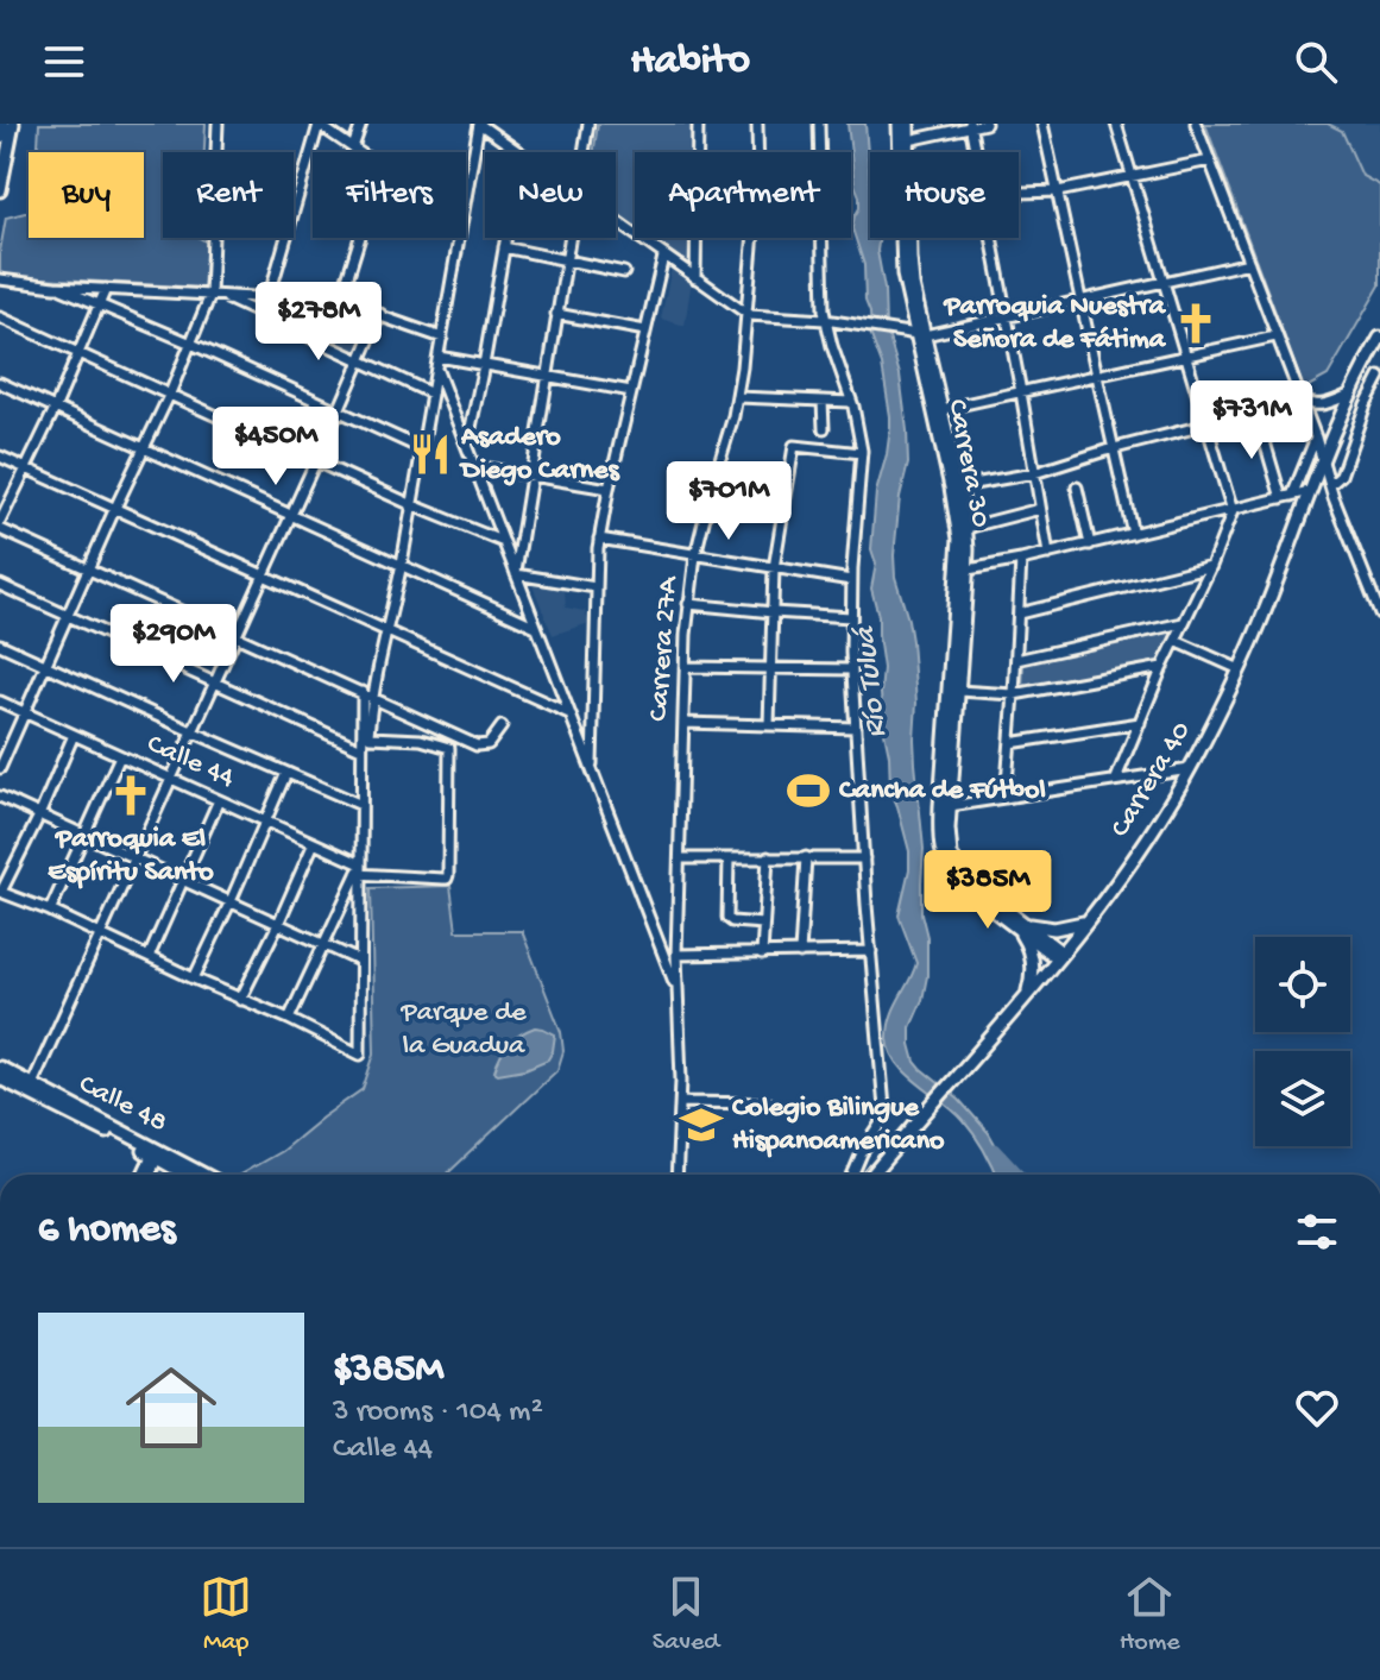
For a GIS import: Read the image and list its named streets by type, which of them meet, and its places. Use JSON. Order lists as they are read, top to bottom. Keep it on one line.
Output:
{"streets":{"main road":["Carrera 30","Carrera 40","Calle 48"],"street":["Carrera 27A","Calle 44"]},"water":["Río Tuluá"],"parks":["Parque de la Guadua"],"places":{"church":["Parroquia Nuestra Señora de Fátima","Parroquia El Espíritu Santo"],"restaurant":["Asadero Diego Carnes"],"sports":["Cancha de Fútbol"],"school or university":["Colegio Bilingue Hispanoamericano"]},"page":{"header":"Habito","chip":["Buy","Rent","Filters","New","Apartment","House"],"price":["$278M","$731M","$450M","$701M","$290M","$385M"],"heading":"6 homes","list":[{"name":"$385M","note":"3 rooms · 104 m² · Calle 44"}],"tabs":["Map","Saved","Home"]}}
